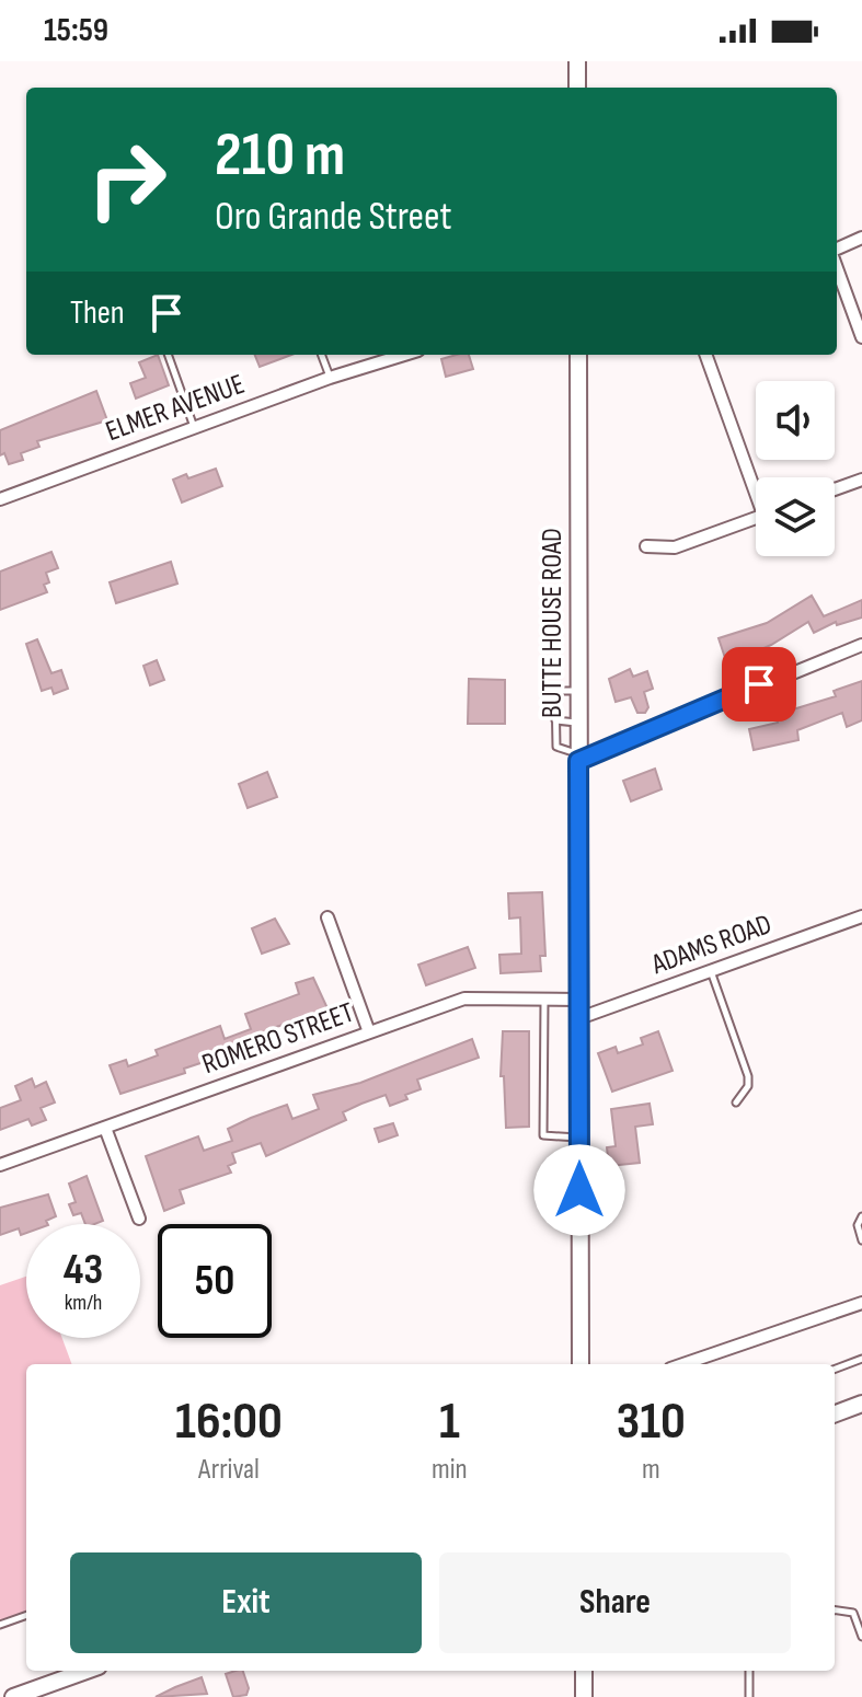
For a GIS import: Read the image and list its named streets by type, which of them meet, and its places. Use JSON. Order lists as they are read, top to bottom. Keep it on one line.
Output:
{"streets":{"main road":["BUTTE HOUSE ROAD"],"street":["ELMER AVENUE","ADAMS ROAD","ROMERO STREET"]},"crossings":[["BUTTE HOUSE ROAD","ADAMS ROAD"],["BUTTE HOUSE ROAD","ROMERO STREET"]],"page":{"status":"15:59","turn":["210 m","Oro Grande Street"],"then":"Then","speed":"43 km/h","limit":"50","eta":["16:00","Arrival","1","min","310","m"],"buttons":["Exit","Share"]}}
